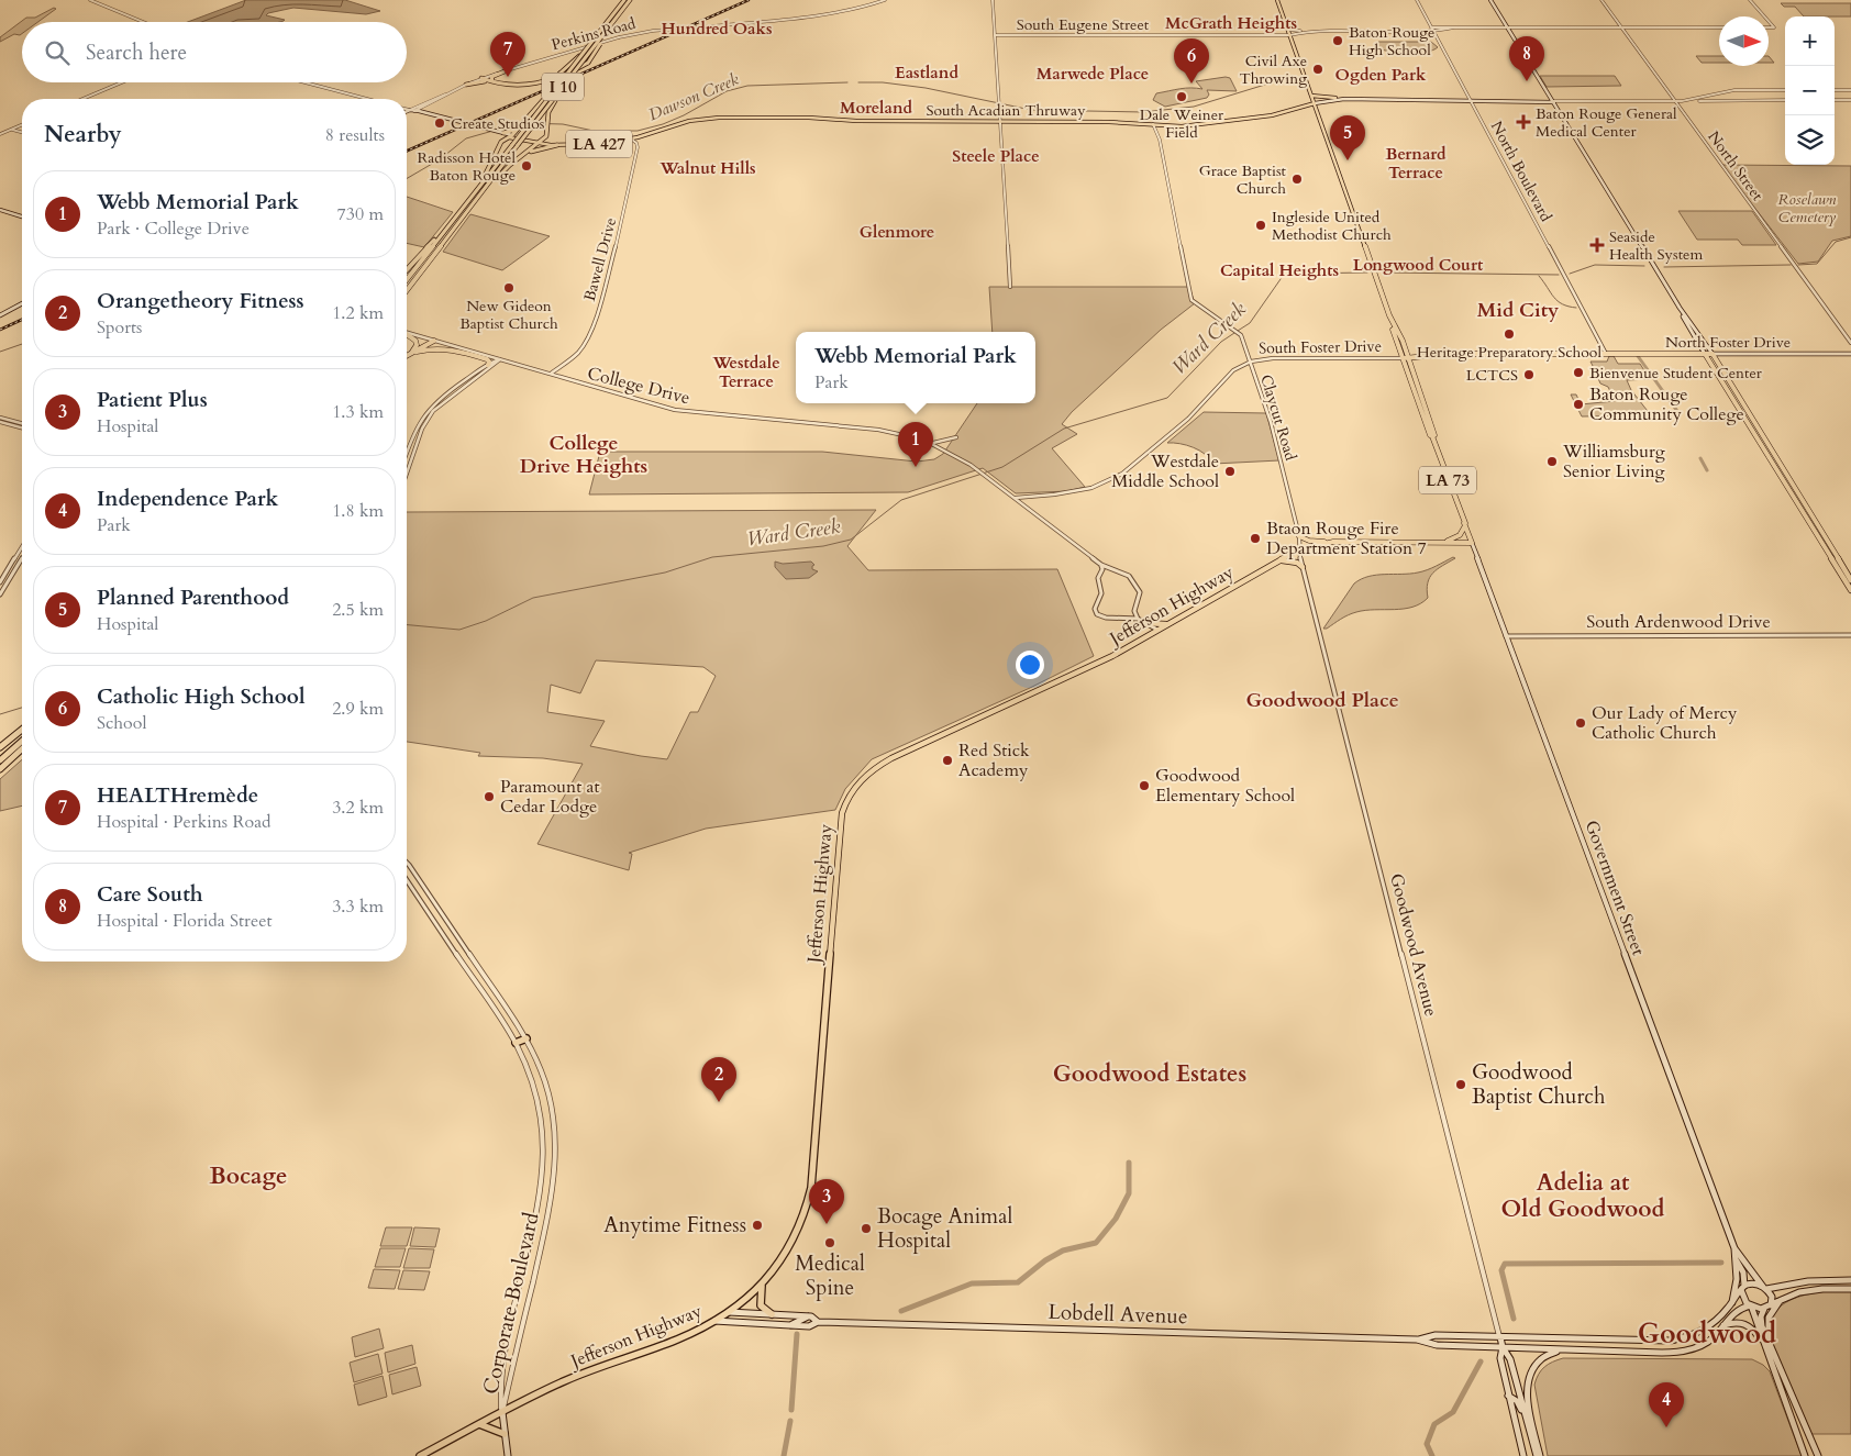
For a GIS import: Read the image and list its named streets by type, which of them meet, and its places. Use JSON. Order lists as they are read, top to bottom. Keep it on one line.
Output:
{"streets":{"highway":["I 10"],"main road":["Perkins Road","South Acadian Thruway","LA 427","North Foster Drive","South Foster Drive","LA 73","Jefferson Highway","Government Street","Goodwood Avenue","Lobdell Avenue"],"street":["South Eugene Street","North Street","North Boulevard","Bawell Drive","College Drive","Claycut Road","South Ardenwood Drive","Corporate Boulevard"]},"crossings":[["South Eugene Street","North Boulevard"],["South Eugene Street","Government Street"],["Perkins Road","South Acadian Thruway"],["South Acadian Thruway","North Boulevard"],["South Acadian Thruway","Bawell Drive"],["South Acadian Thruway","Claycut Road"],["South Acadian Thruway","Government Street"],["North Boulevard","North Foster Drive"],["North Boulevard","South Foster Drive"],["Bawell Drive","College Drive"],["North Foster Drive","South Foster Drive"],["South Foster Drive","College Drive"],["South Foster Drive","Claycut Road"],["South Foster Drive","Government Street"],["Claycut Road","Jefferson Highway"],["Claycut Road","Goodwood Avenue"],["Jefferson Highway","Government Street"],["Jefferson Highway","Goodwood Avenue"],["Jefferson Highway","Corporate Boulevard"],["Jefferson Highway","Lobdell Avenue"],["South Ardenwood Drive","Government Street"],["Government Street","Lobdell Avenue"],["Goodwood Avenue","Lobdell Avenue"]],"districts":["McGrath Heights","Hundred Oaks","Eastland","Marwede Place","Ogden Park","Moreland","Bernard Terrace","Steele Place","Walnut Hills","Glenmore","Longwood Court","Capital Heights","Mid City","Westdale Terrace","College Drive Heights","Goodwood Place","Goodwood Estates","Bocage","Adelia at Old Goodwood","Goodwood"],"water":["Dawson Creek","Ward Creek"],"parks":["Roselawn Cemetery"],"places":{"other":["Baton Rouge High School","Civil Axe Throwing","Dale Weiner Field","Create Studios","Radisson Hotel Baton Rouge","Grace Baptist Church","Ingleside United Methodist Church","New Gideon Baptist Church","Heritage Preparatory School","Bienvenue Student Center","LCTCS","Baton Rouge Community College","Williamsburg Senior Living","Westdale Middle School","Btaon Rouge Fire Department Station 7","Our Lady of Mercy Catholic Church","Red Stick Academy","Goodwood Elementary School","Paramount at Cedar Lodge","Goodwood Baptist Church","Anytime Fitness","Bocage Animal Hospital","Medical Spine"],"health":["Baton Rouge General Medical Center","Seaside Health System"]},"north":"right","page":{"map_buttons":["+","−"],"search":"Search here","pins":["7","8","6","5","1","2","3","4"],"heading":["Nearby","8 results"],"list":[{"mark":"1","name":"Webb Memorial Park","note":"Park · College Drive","value":"730 m"},{"mark":"2","name":"Orangetheory Fitness","note":"Sports","value":"1.2 km"},{"mark":"3","name":"Patient Plus","note":"Hospital","value":"1.3 km"},{"mark":"4","name":"Independence Park","note":"Park","value":"1.8 km"},{"mark":"5","name":"Planned Parenthood","note":"Hospital","value":"2.5 km"},{"mark":"6","name":"Catholic High School","note":"School","value":"2.9 km"},{"mark":"7","name":"HEALTHremède","note":"Hospital · Perkins Road","value":"3.2 km"},{"mark":"8","name":"Care South","note":"Hospital · Florida Street","value":"3.3 km"}],"popup":["Webb Memorial Park","Park"]}}
